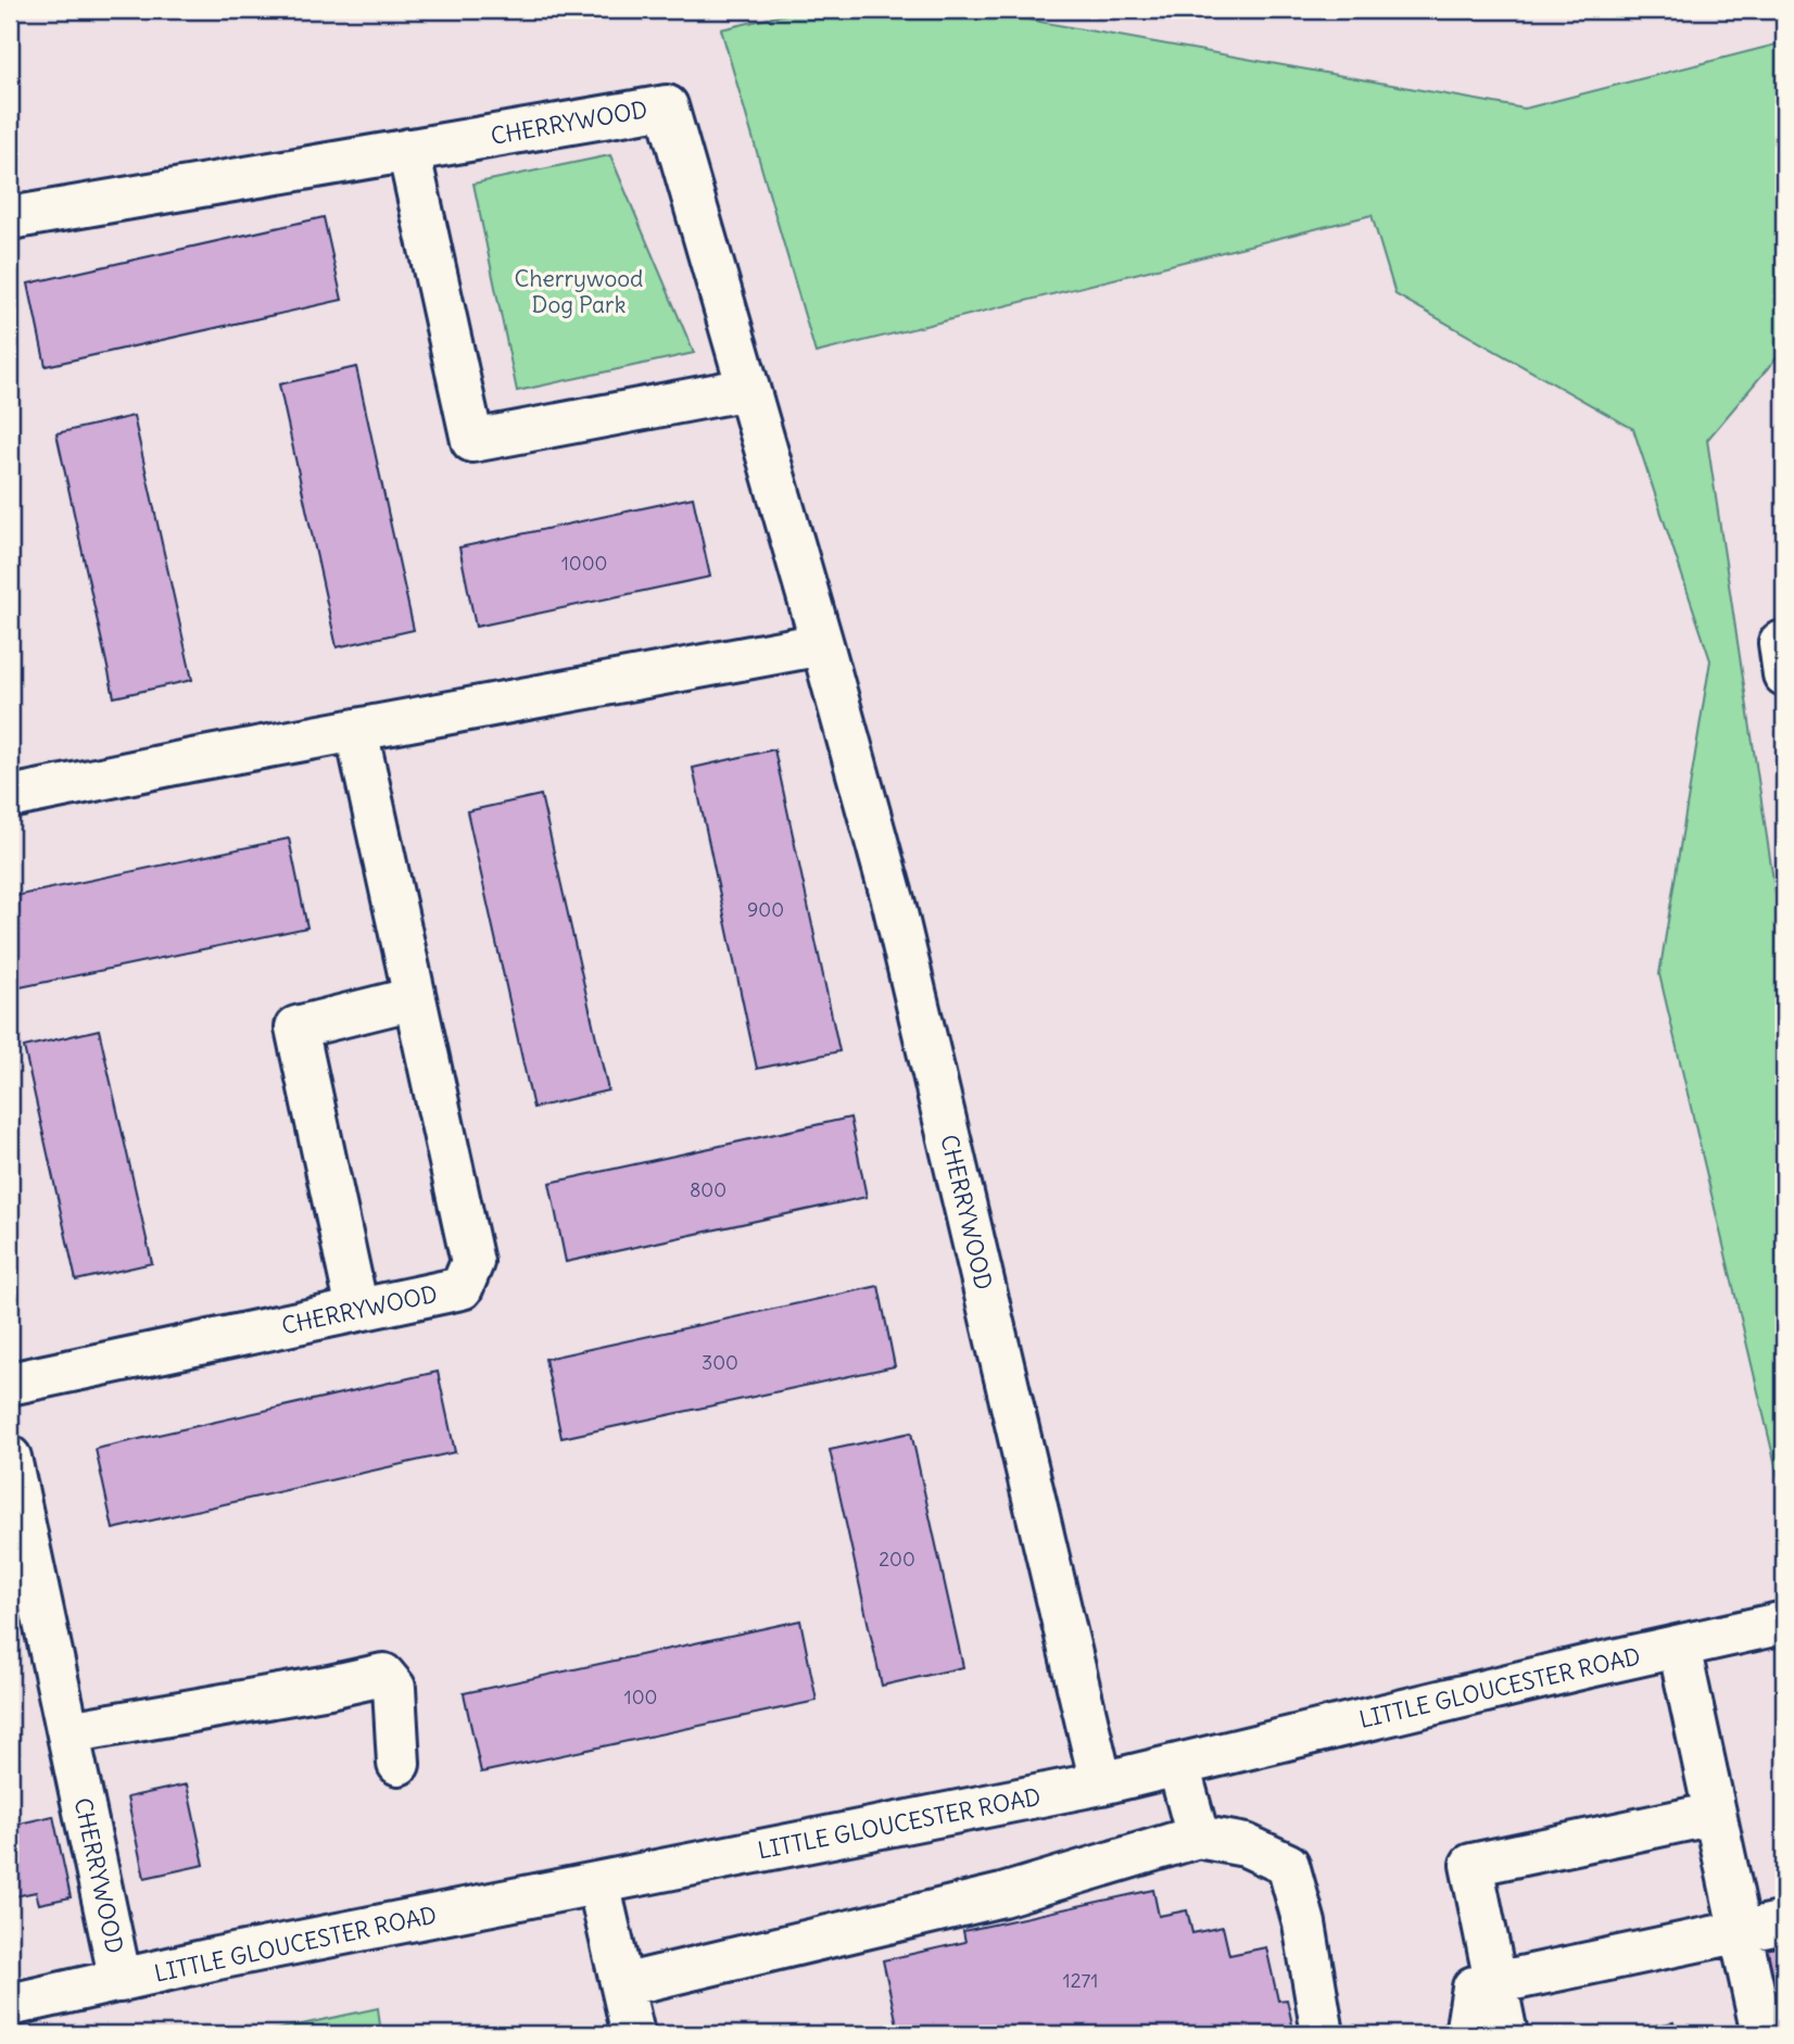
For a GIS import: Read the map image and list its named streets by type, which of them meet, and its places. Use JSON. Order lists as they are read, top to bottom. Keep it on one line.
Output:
{"streets":{"street":["CHERRYWOOD","LITTLE GLOUCESTER ROAD"]},"crossings":[["CHERRYWOOD","LITTLE GLOUCESTER ROAD"]],"parks":["Cherrywood Dog Park"],"house_numbers":["1000","900","800","300","200","100","1271"]}
